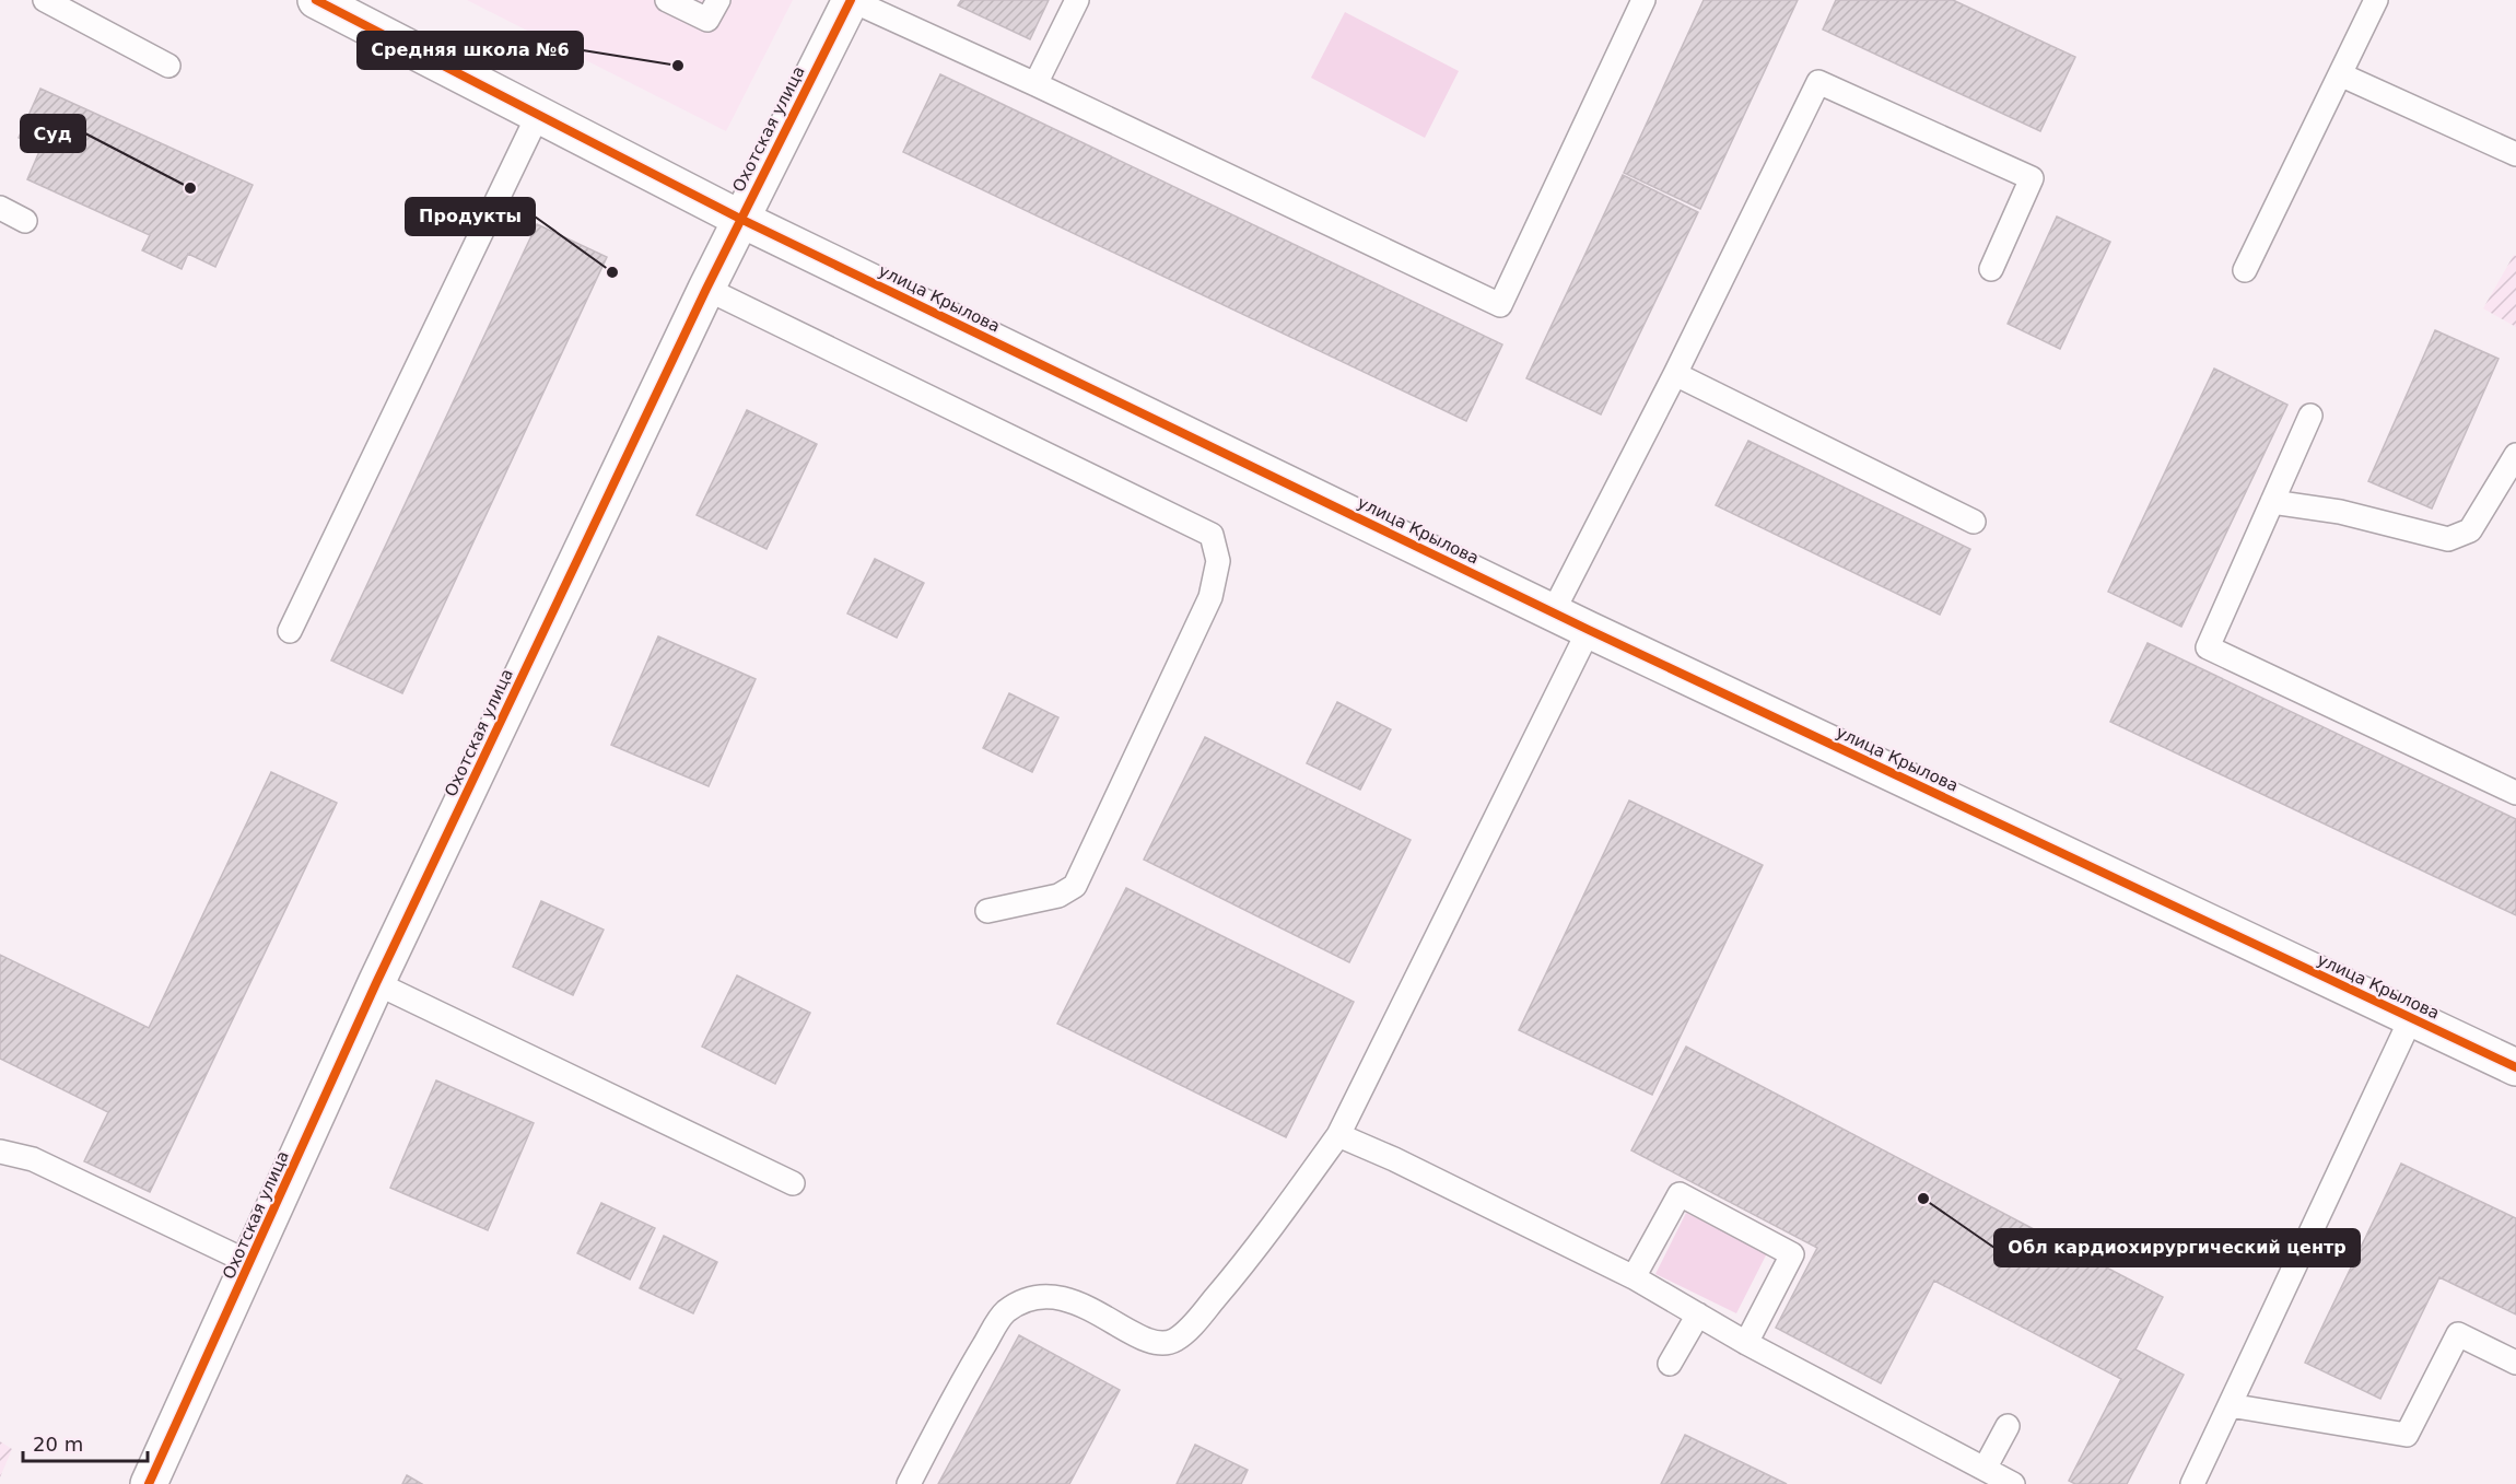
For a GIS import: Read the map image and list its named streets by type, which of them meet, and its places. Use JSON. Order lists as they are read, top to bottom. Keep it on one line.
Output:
{"streets":{"street":["Охотская улица","улица Крылова"]},"crossings":[["Охотская улица","улица Крылова"]],"places":["Средняя школа №6","Суд","Продукты","Обл кардиохирургический центр"],"scale_bar":"20 m"}
